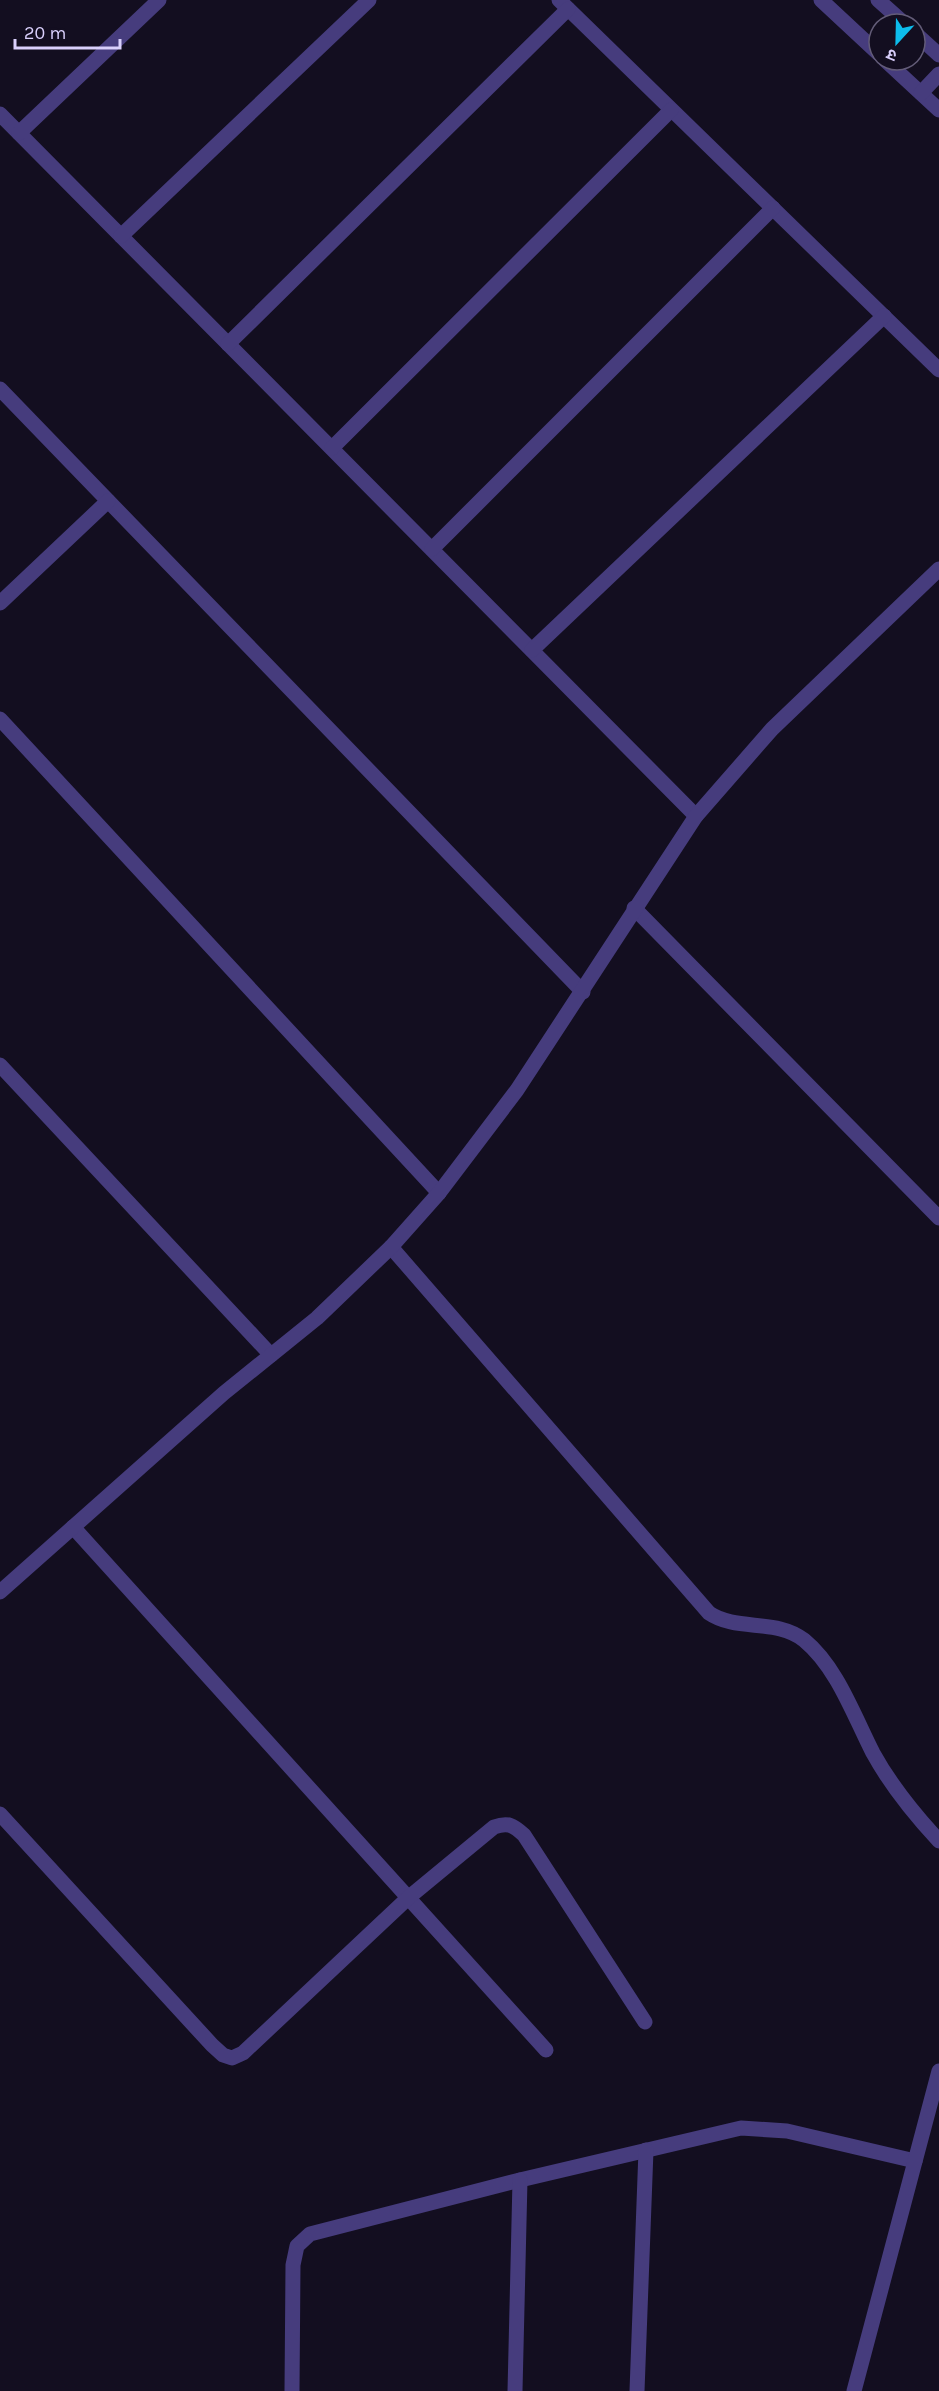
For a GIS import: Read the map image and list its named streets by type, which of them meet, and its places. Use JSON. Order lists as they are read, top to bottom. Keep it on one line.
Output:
{"scale_bar":"20 m","north":"bottom"}
